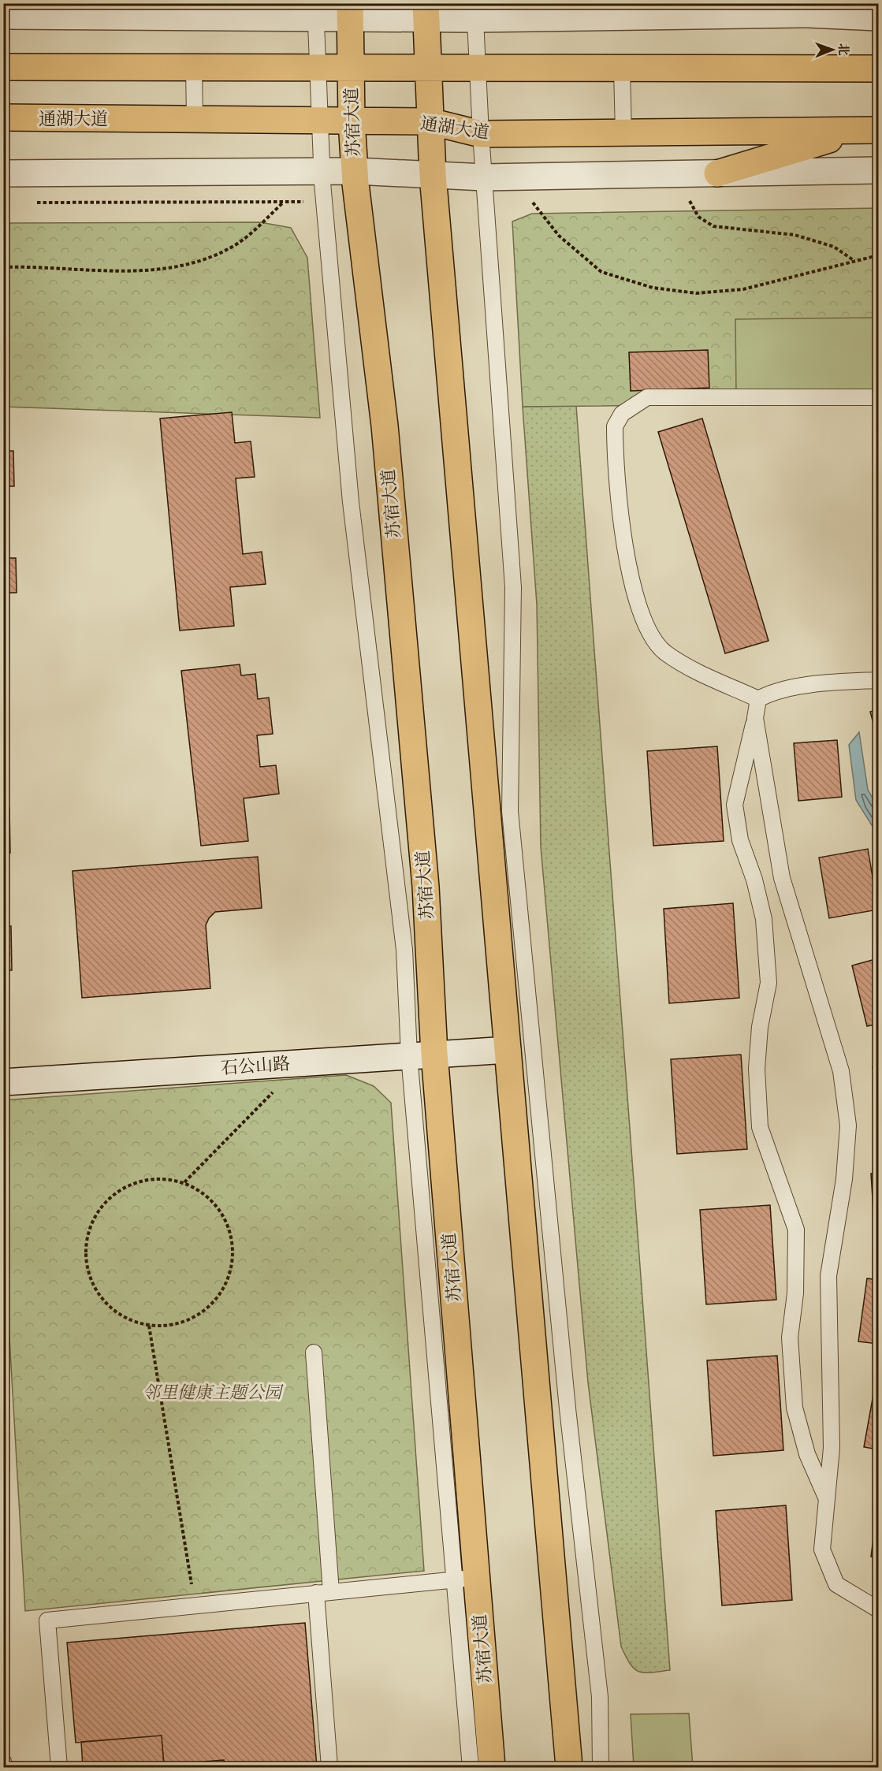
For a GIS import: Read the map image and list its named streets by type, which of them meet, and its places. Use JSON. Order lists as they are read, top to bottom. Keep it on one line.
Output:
{"streets":{"main road":["通湖大道","苏宿大道"],"street":["石公山路"]},"crossings":[["通湖大道","苏宿大道"],["苏宿大道","石公山路"]],"parks":["邻里健康主题公园"],"north":"right"}
